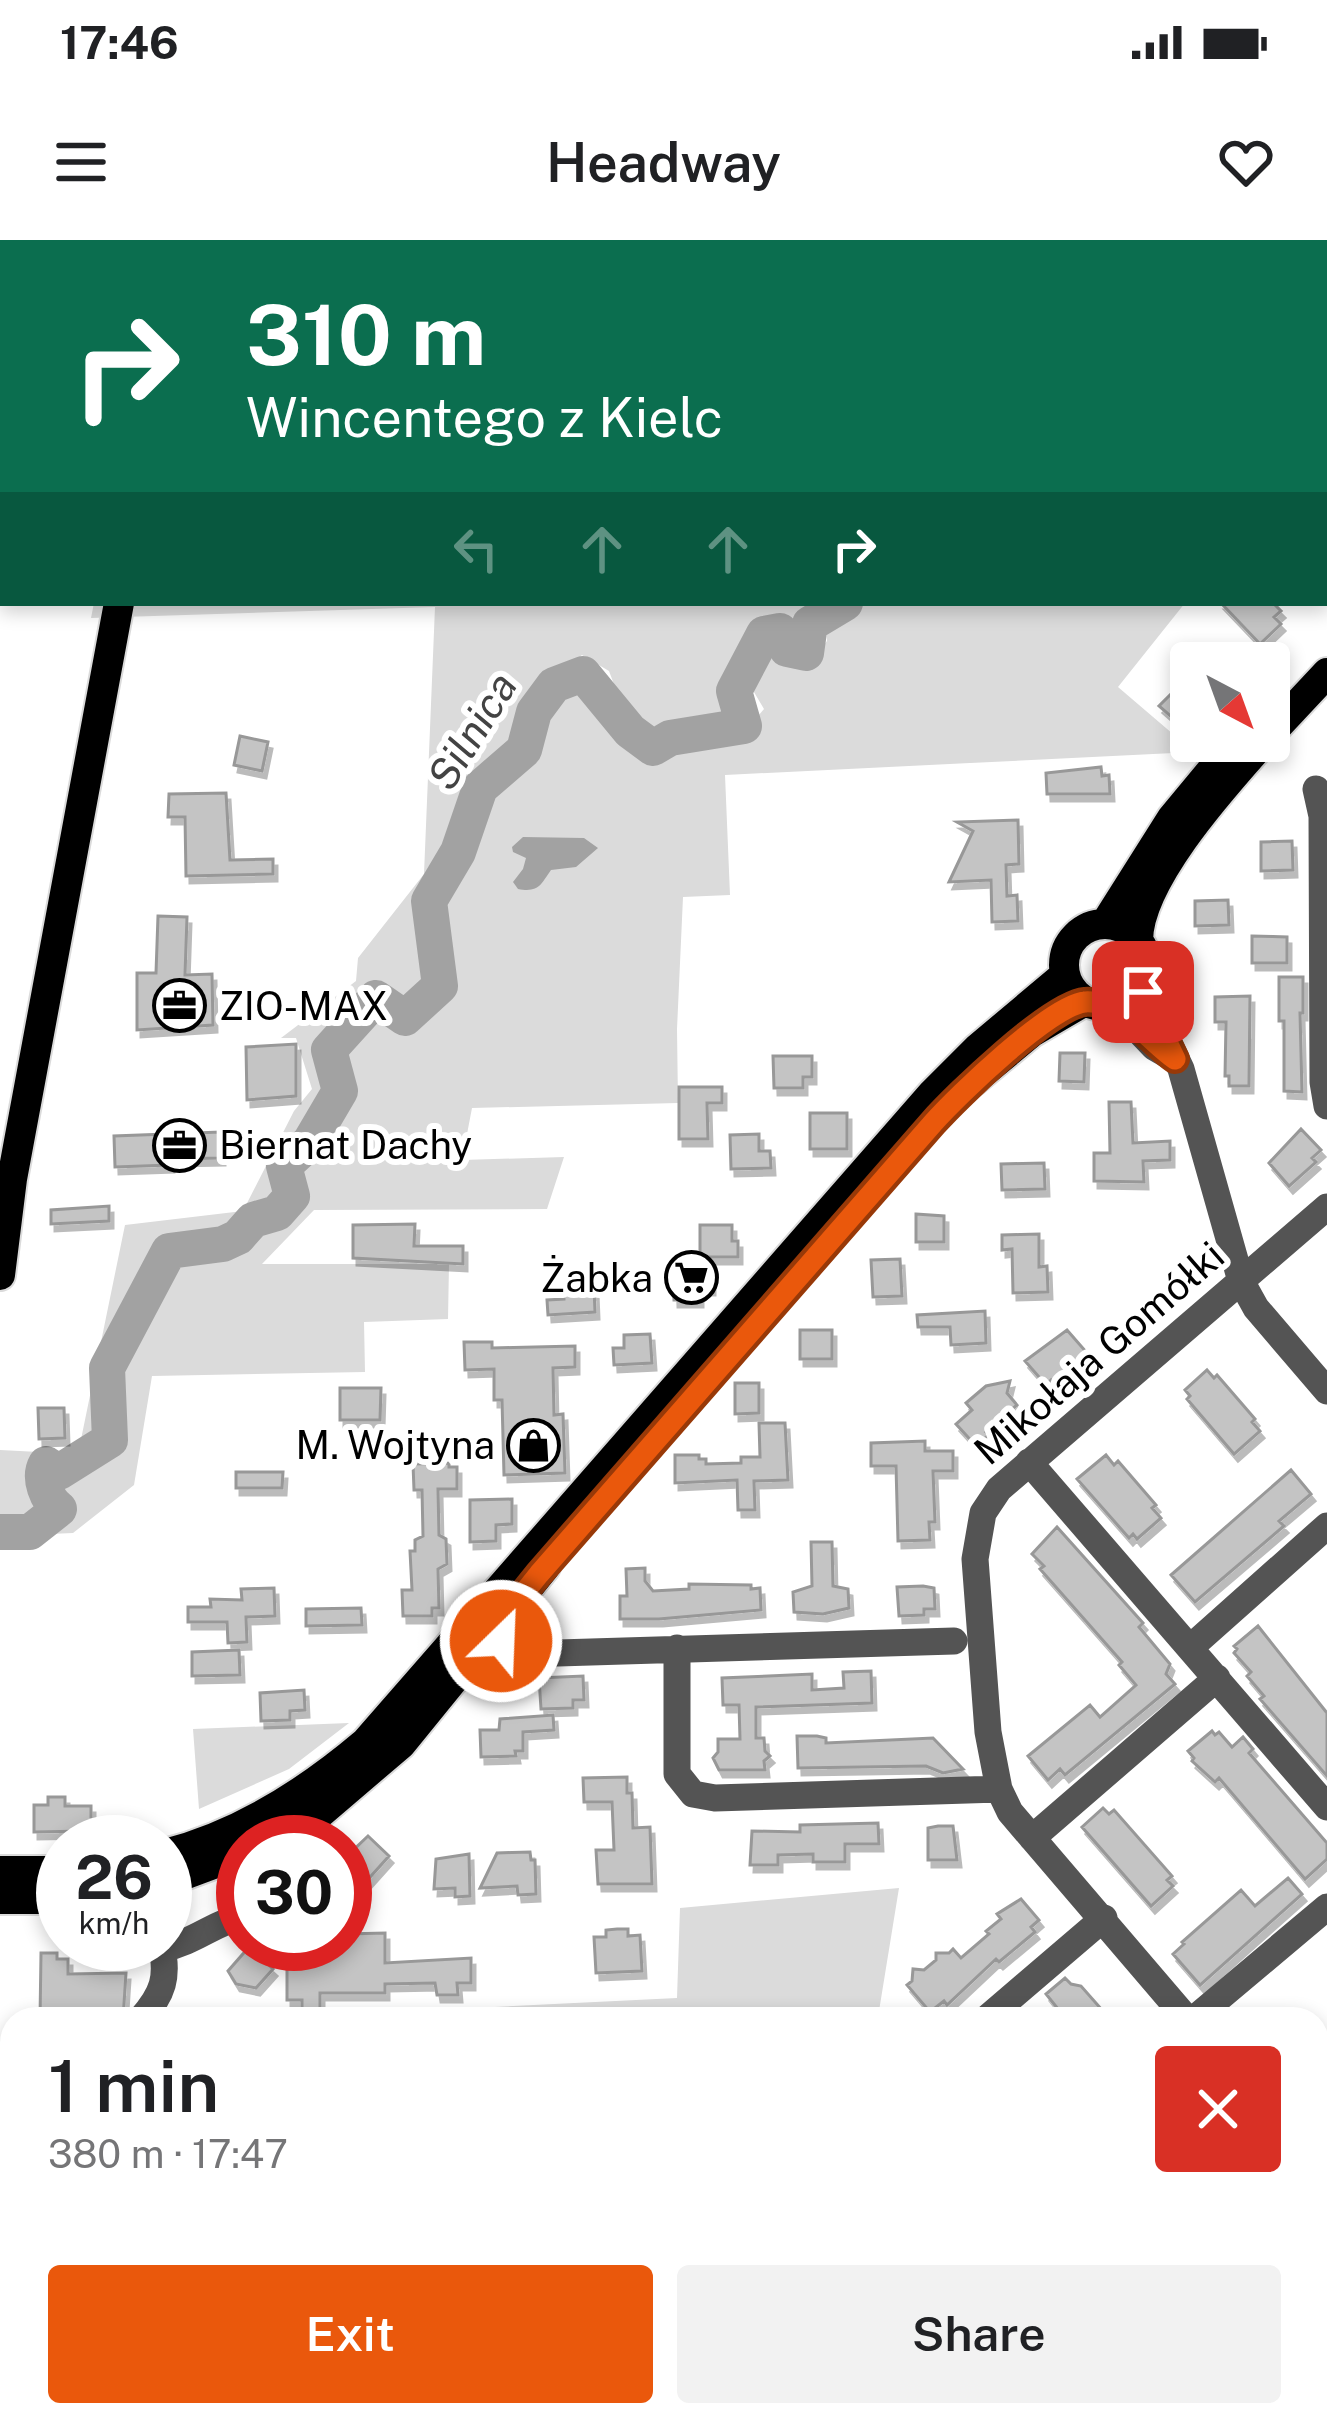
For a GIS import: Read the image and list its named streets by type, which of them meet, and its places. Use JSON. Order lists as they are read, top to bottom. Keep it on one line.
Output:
{"streets":{"street":["Mikołaja Gomółki"]},"water":["Silnica"],"places":{"office":["ZIO-MAX","Biernat Dachy"],"supermarket":["Żabka"],"shop":["M. Wojtyna"]},"north":"bottom right","page":{"status":"17:46","header":"Headway","turn":["310 m","Wincentego z Kielc"],"speed":"26 km/h","limit":"30","heading":["1 min","380 m · 17:47"],"buttons":["Exit","Share"]}}
